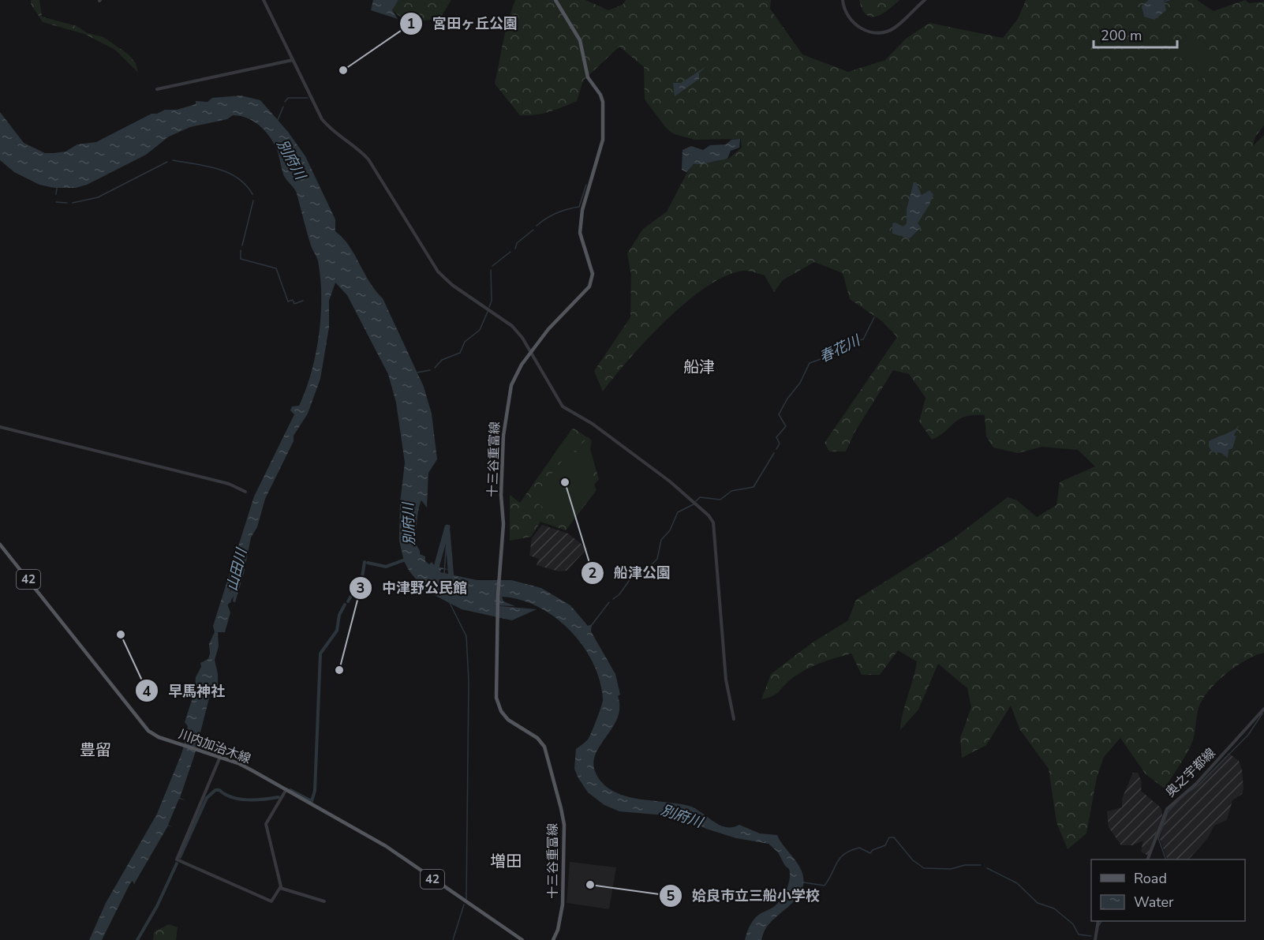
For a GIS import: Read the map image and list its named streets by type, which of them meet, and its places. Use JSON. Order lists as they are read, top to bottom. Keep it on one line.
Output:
{"streets":{"main road":["十三谷重富線","42","川内加治木線"],"street":["奥之宇都線"]},"districts":["船津","豊留","増田"],"water":["別府川","春花川","山田川"],"places":["宮田ヶ丘公園","船津公園","早馬神社","中津野公民館","姶良市立三船小学校"],"legend":["Road","Water"],"scale_bar":"200 m"}
